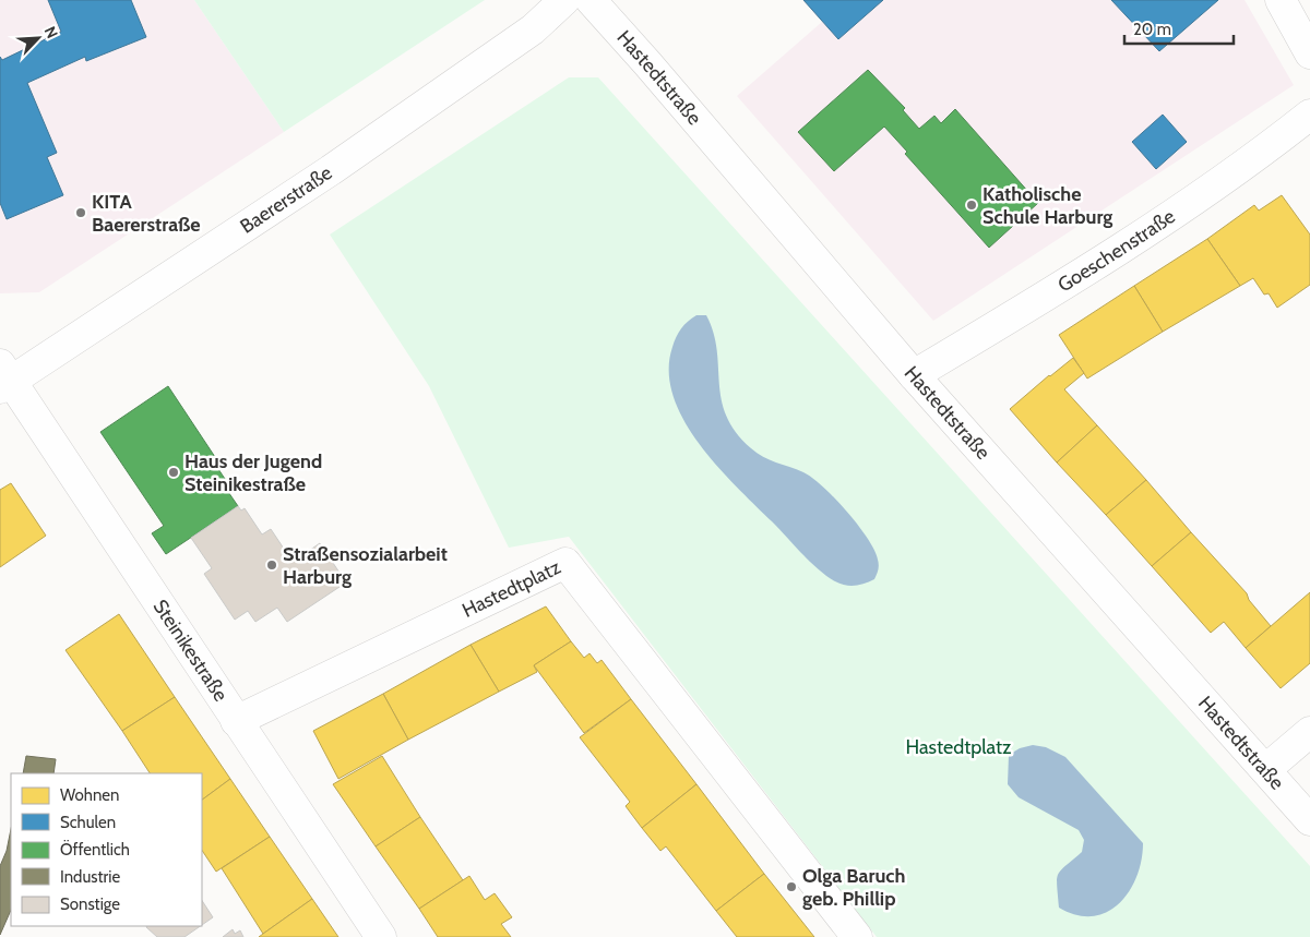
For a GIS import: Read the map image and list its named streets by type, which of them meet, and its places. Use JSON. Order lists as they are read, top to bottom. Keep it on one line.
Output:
{"streets":{"street":["Hastedtstraße","Baererstraße","Goeschenstraße","Hastedtplatz","Steinikestraße"]},"crossings":[["Hastedtstraße","Goeschenstraße"],["Baererstraße","Steinikestraße"],["Hastedtplatz","Steinikestraße"]],"parks":["Hastedtplatz"],"places":["Katholische Schule Harburg","KITA Baererstraße","Haus der Jugend Steinikestraße","Straßensozialarbeit Harburg","Olga Baruch geb. Phillip"],"legend":["Wohnen","Schulen","Öffentlich","Industrie","Sonstige"],"scale_bar":"20 m","north":"top right"}
